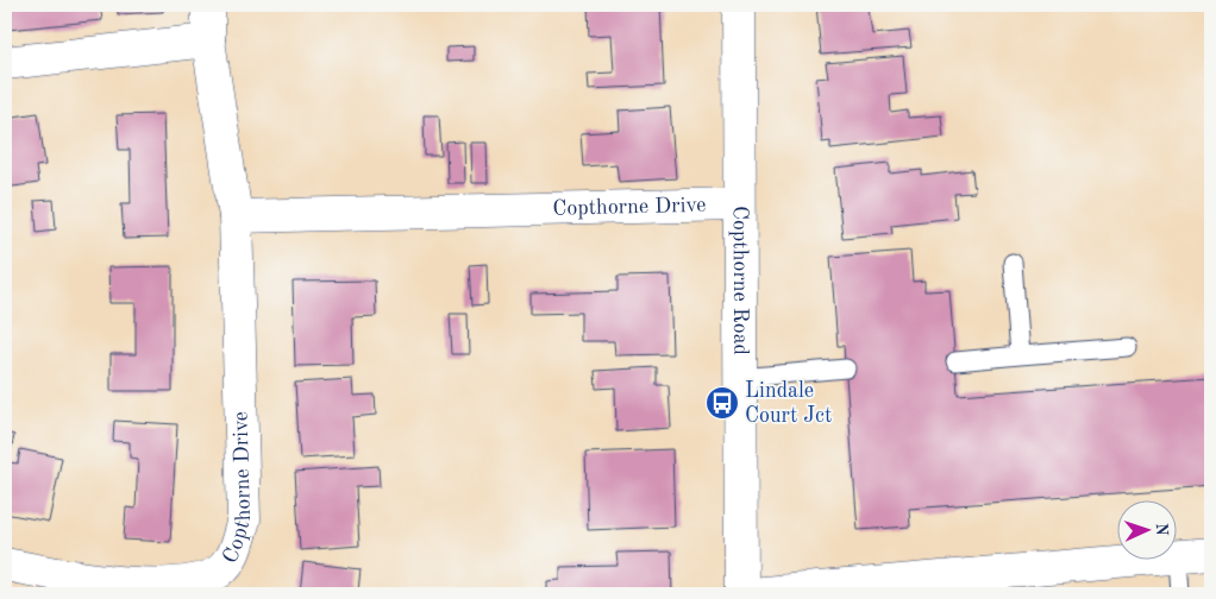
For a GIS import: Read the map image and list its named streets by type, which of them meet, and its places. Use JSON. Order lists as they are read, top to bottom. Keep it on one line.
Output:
{"streets":{"street":["Copthorne Drive","Copthorne Road"]},"crossings":[["Copthorne Drive","Copthorne Road"]],"places":{"bus stop":["Lindale Court Jct"]},"north":"right"}
